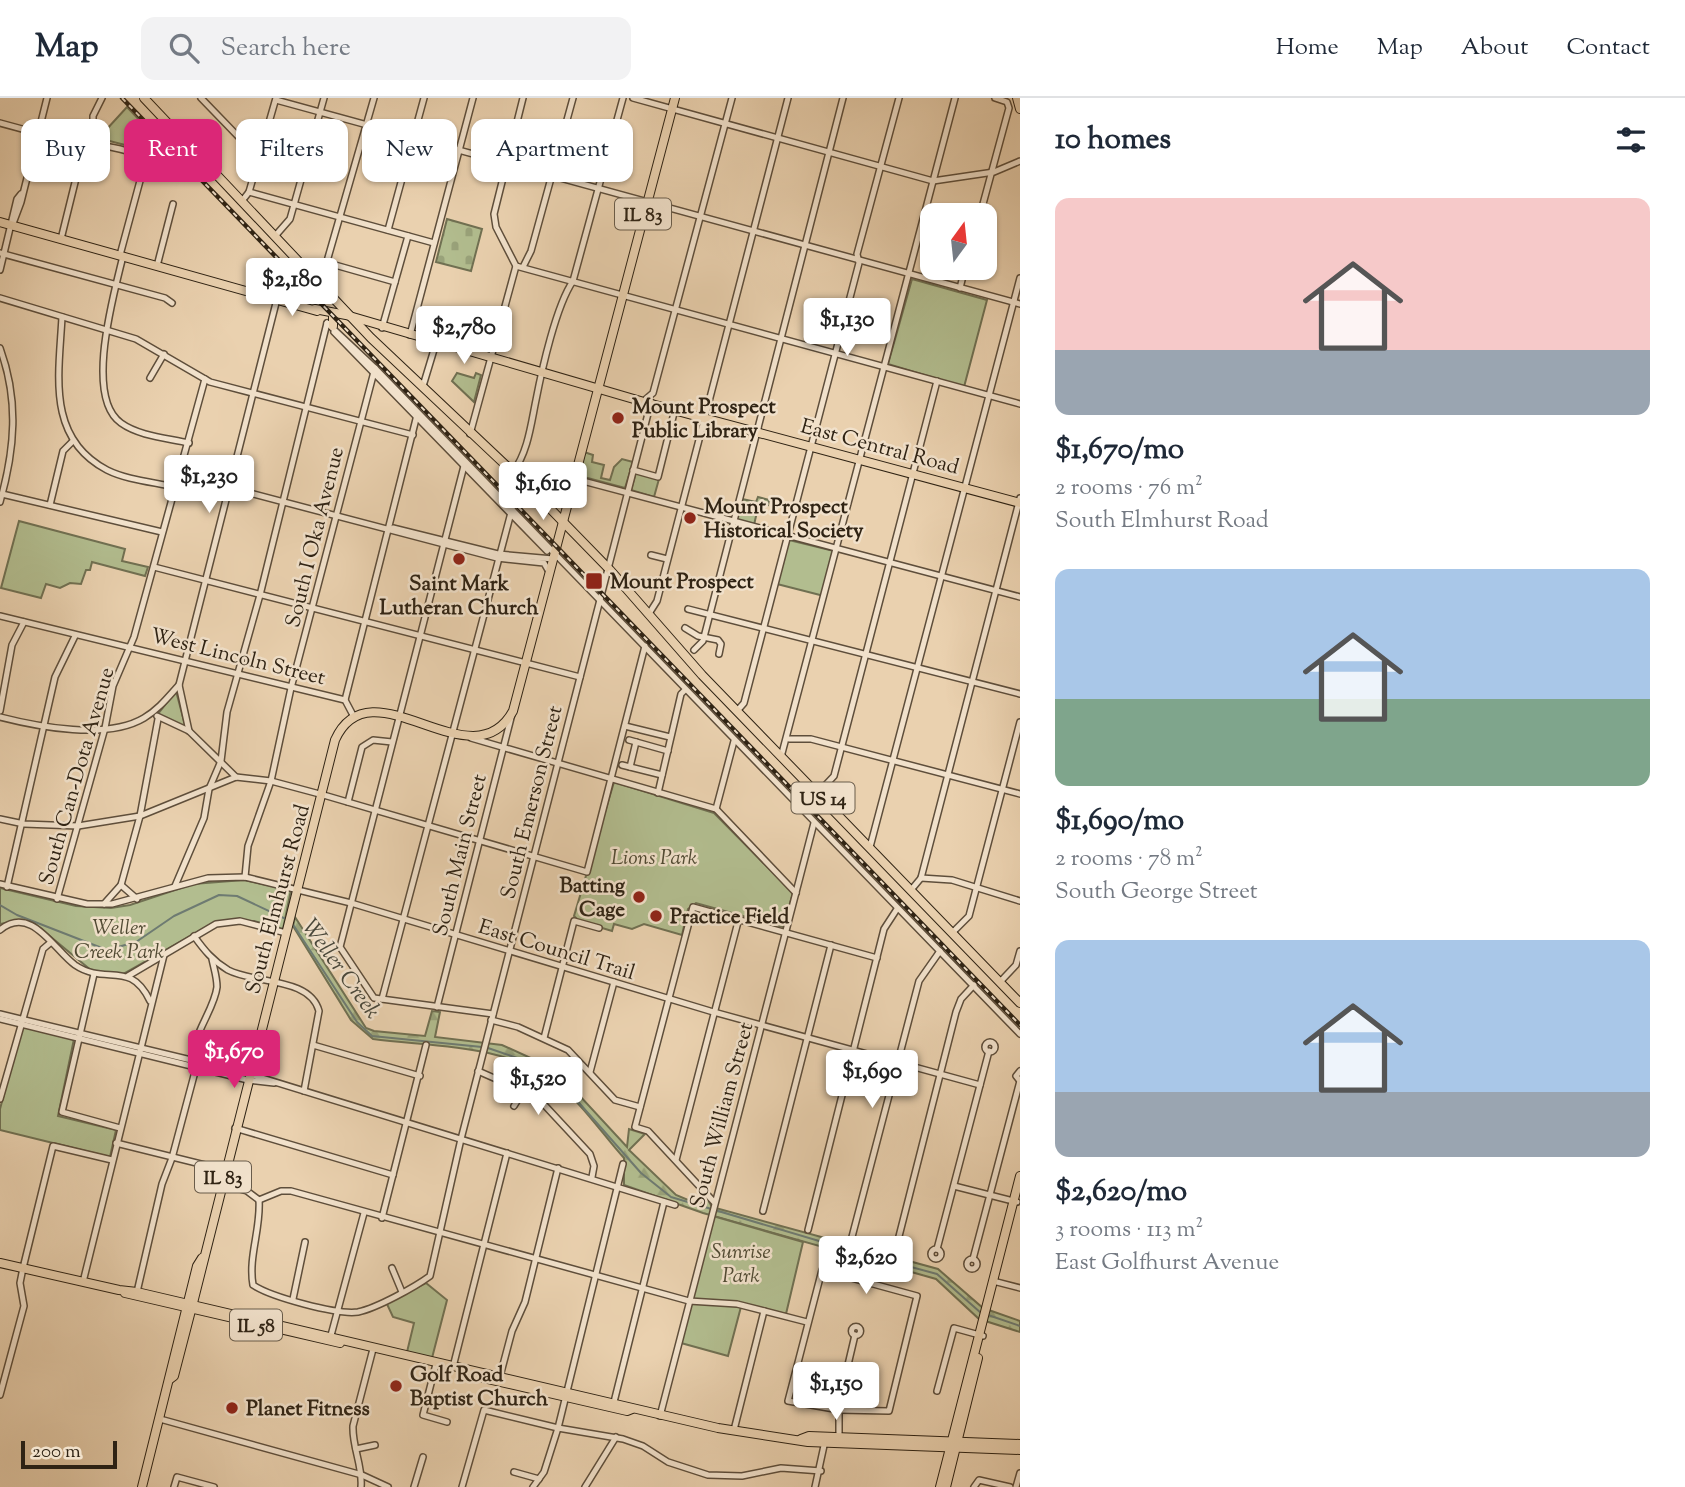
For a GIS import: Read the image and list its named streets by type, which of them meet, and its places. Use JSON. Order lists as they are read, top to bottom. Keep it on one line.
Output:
{"streets":{"main road":["IL 83","East Central Road","US 14","South Main Street","South Elmhurst Road","IL 58"],"street":["South I Oka Avenue","West Lincoln Street","South Can-Dota Avenue","South Emerson Street","East Council Trail","South William Street"]},"crossings":[["IL 83","East Central Road"],["IL 83","South Main Street"],["East Central Road","US 14"],["East Central Road","South Emerson Street"],["East Central Road","South Main Street"],["South I Oka Avenue","West Lincoln Street"],["South I Oka Avenue","East Council Trail"],["West Lincoln Street","South Can-Dota Avenue"],["West Lincoln Street","South Elmhurst Road"],["South Can-Dota Avenue","East Council Trail"],["US 14","South Emerson Street"],["US 14","South Main Street"],["South Emerson Street","East Council Trail"],["South Main Street","East Council Trail"],["South Elmhurst Road","East Council Trail"],["South Elmhurst Road","IL 58"],["East Council Trail","South William Street"],["South William Street","IL 58"]],"water":["Weller Creek"],"parks":["Lions Park","Weller Creek Park","Sunrise Park"],"places":{"other":["Mount Prospect Public Library","Mount Prospect Historical Society","Saint Mark Lutheran Church","Batting Cage","Practice Field","Golf Road Baptist Church","Planet Fitness"],"transit":["Mount Prospect"]},"scale_bar":"200 m","north":"top","page":{"header":"Map","search":"Search here","nav":["Home","Map","About","Contact"],"heading":"10 homes","chip":["Buy","Rent","Filters","New","Apartment"],"list":[{"name":"$1,670/mo","note":"2 rooms · 76 m² · South Elmhurst Road"},{"name":"$1,690/mo","note":"2 rooms · 78 m² · South George Street"},{"name":"$2,620/mo","note":"3 rooms · 113 m² · East Golfhurst Avenue"}],"price":["$2,180","$1,130","$2,780","$1,230","$1,610","$1,670","$1,690","$1,520","$2,620","$1,150"],"scale":"200 m"}}
